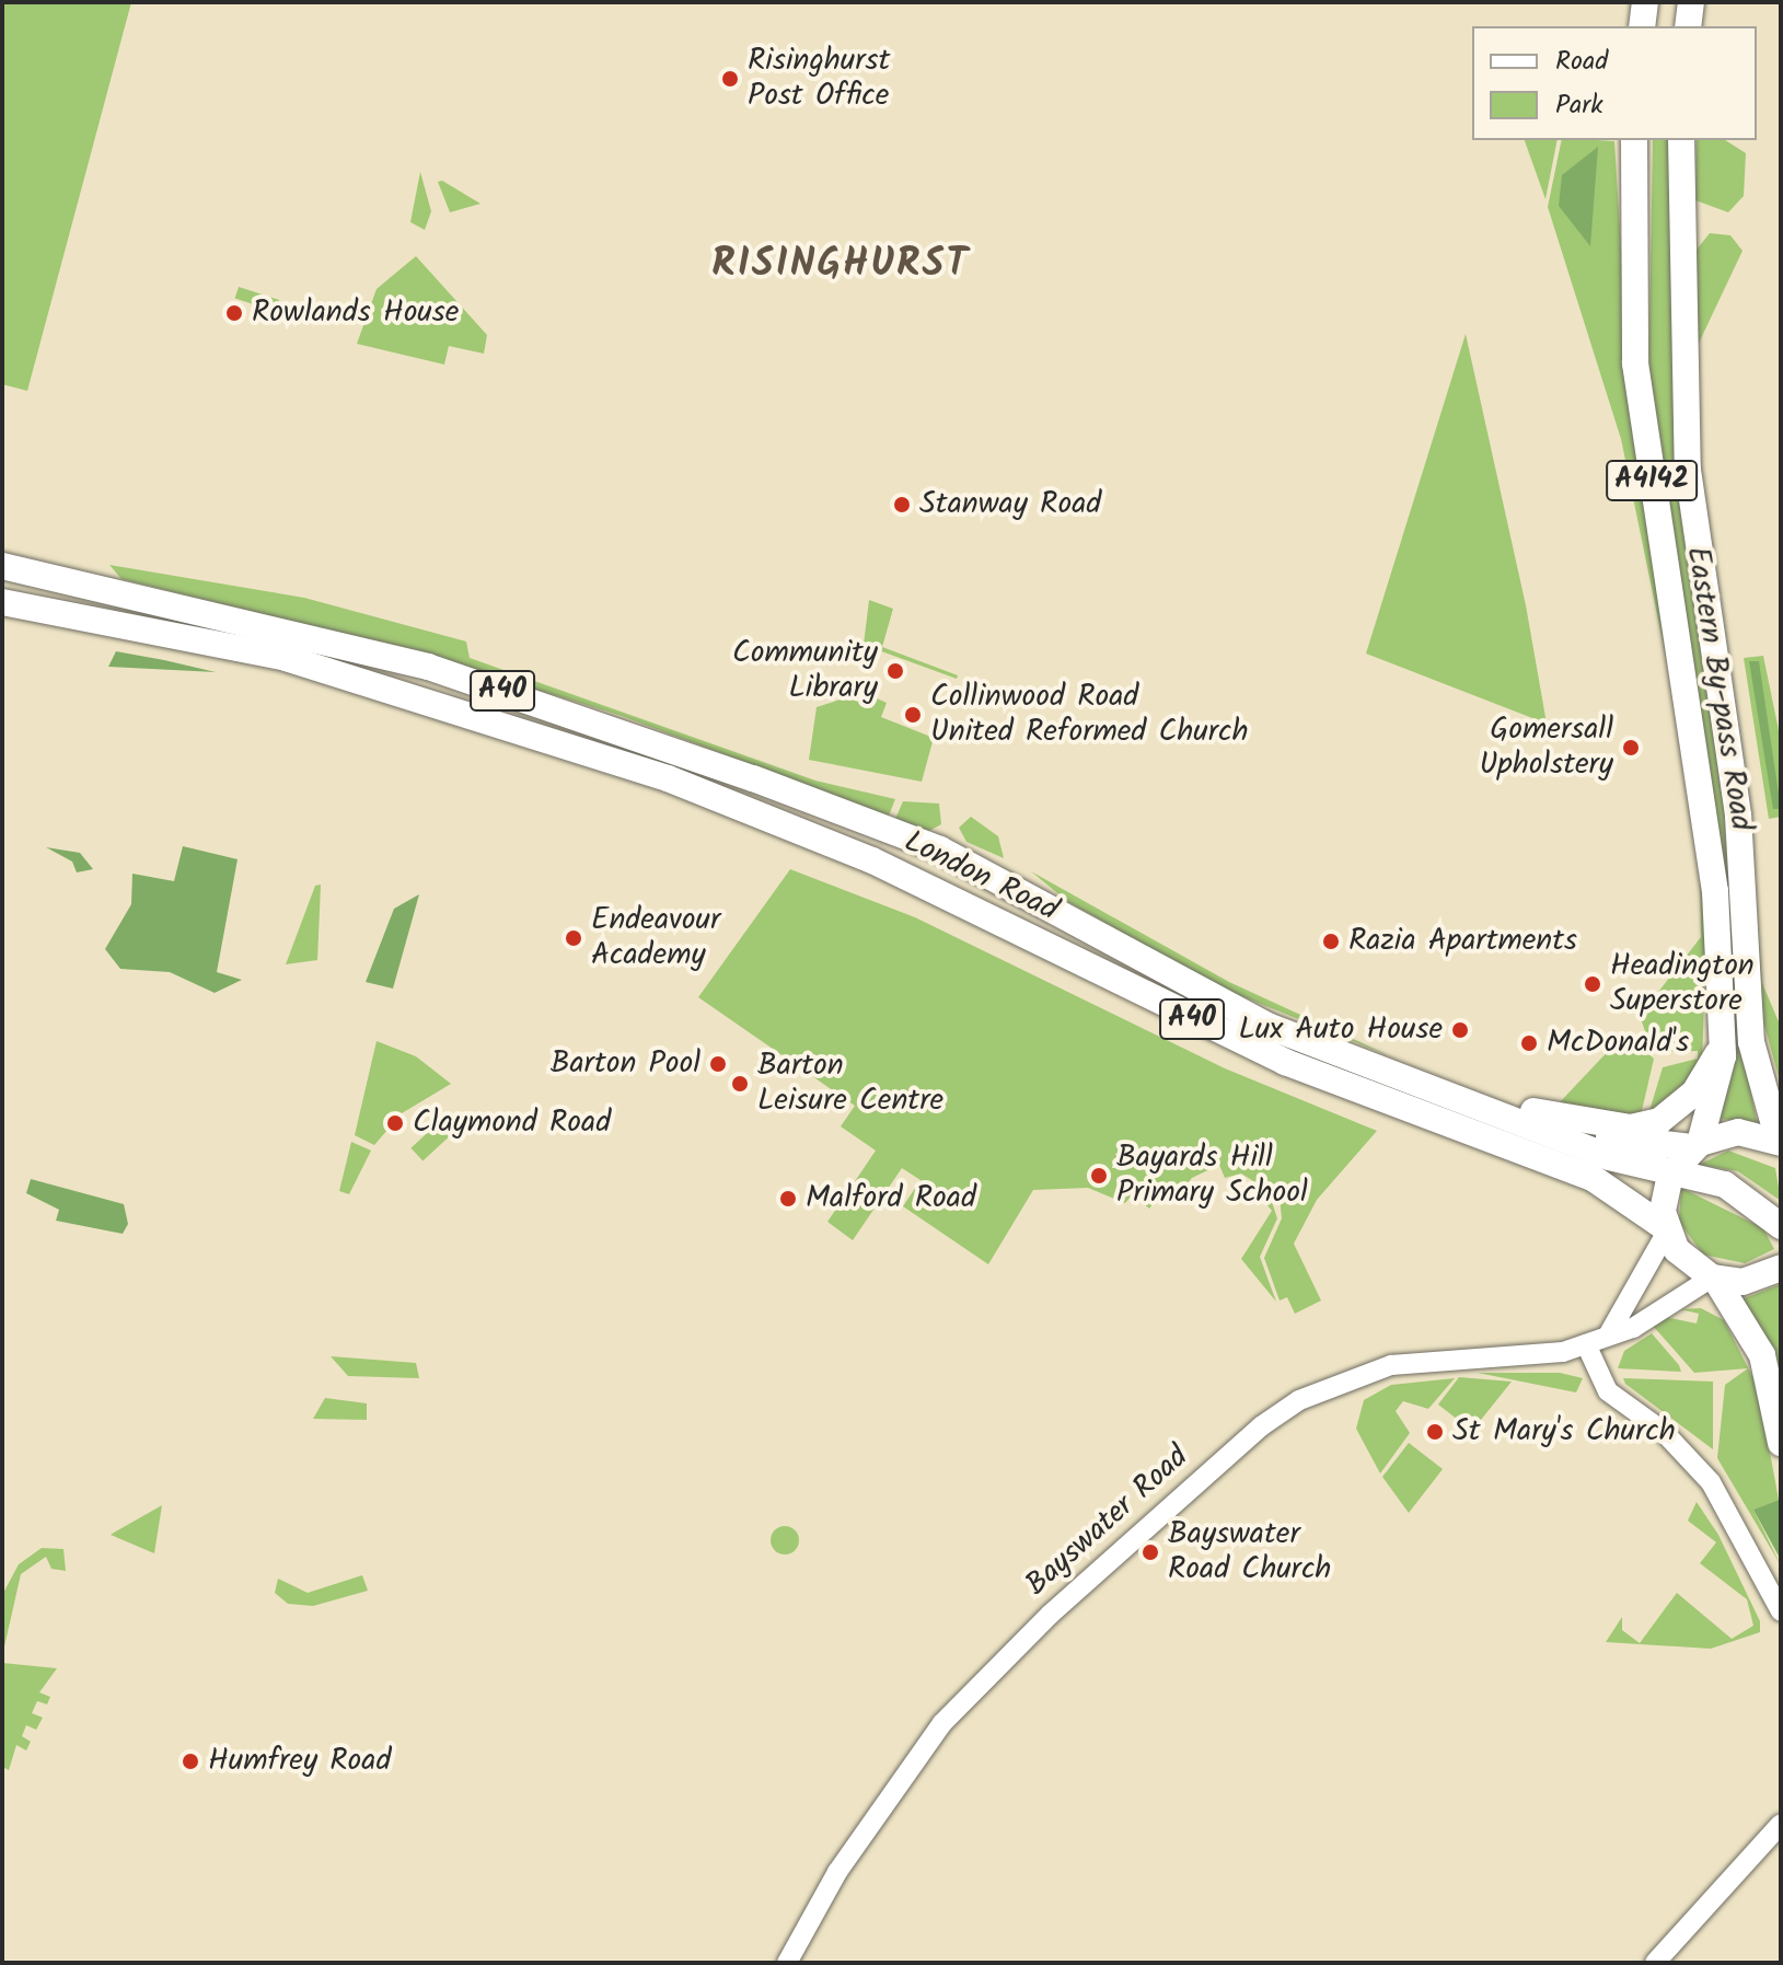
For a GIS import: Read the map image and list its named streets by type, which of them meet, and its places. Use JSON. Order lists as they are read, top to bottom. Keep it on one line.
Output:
{"streets":{"highway":["A4142","Eastern By-pass Road","A40","London Road"],"street":["Bayswater Road"]},"crossings":[["London Road","Bayswater Road"]],"districts":["RISINGHURST"],"places":["Risinghurst Post Office","Rowlands House","Stanway Road","Community Library","Collinwood Road United Reformed Church","Gomersall Upholstery","Endeavour Academy","Razia Apartments","Headington Superstore","Lux Auto House","McDonald's","Barton Pool","Barton Leisure Centre","Claymond Road","Bayards Hill Primary School","Malford Road","St Mary's Church","Bayswater Road Church","Humfrey Road"],"legend":["Road","Park"]}
